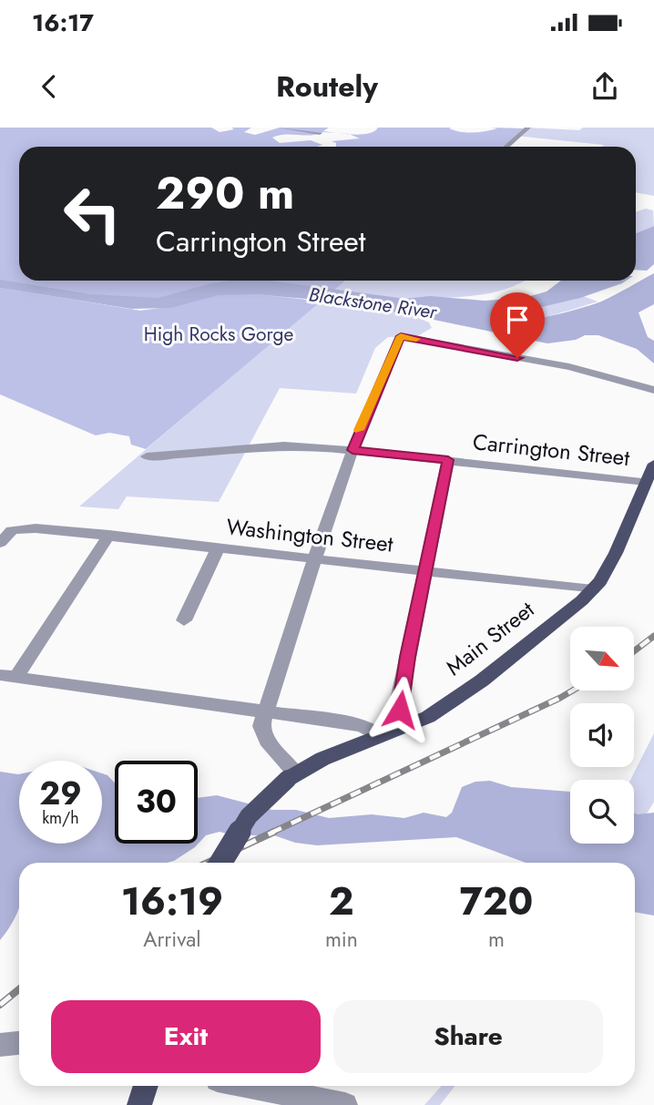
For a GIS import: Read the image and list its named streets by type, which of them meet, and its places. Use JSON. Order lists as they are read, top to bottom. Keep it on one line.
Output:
{"streets":{"main road":["Main Street"],"street":["Carrington Street","Washington Street"]},"crossings":[["Carrington Street","Main Street"],["Washington Street","Main Street"]],"water":["Blackstone River"],"parks":["High Rocks Gorge"],"north":"bottom right","page":{"status":"16:17","header":"Routely","turn":["290 m","Carrington Street"],"speed":"29 km/h","limit":"30","eta":["16:19","Arrival","2","min","720","m"],"buttons":["Exit","Share"]}}
